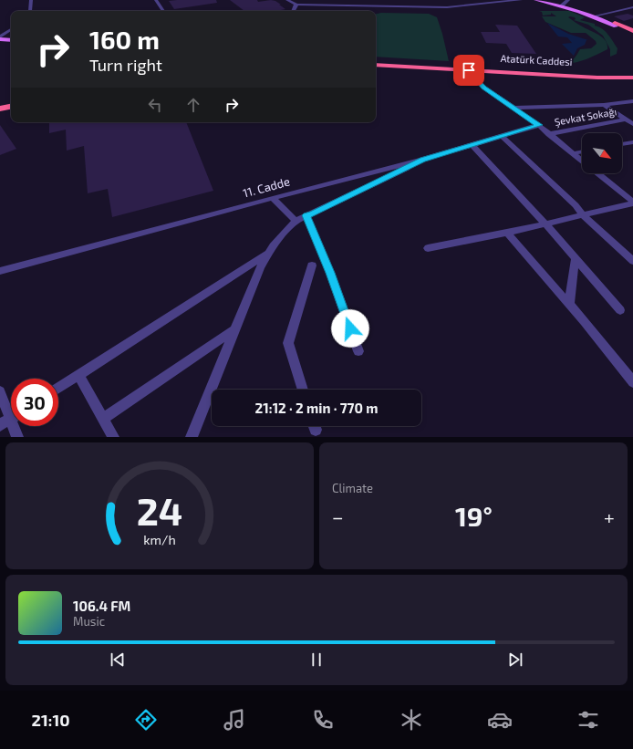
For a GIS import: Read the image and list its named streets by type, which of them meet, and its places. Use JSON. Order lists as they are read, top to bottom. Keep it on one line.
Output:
{"streets":{"highway":["Atatürk Caddesi"],"street":["Şevkat Sokağı","11. Cadde"]},"north":"bottom right","page":{"turn":["160 m","Turn right"],"limit":"30","trip":"21:12 · 2 min · 770 m","tile":"Climate","heat":["−","19°","+"],"song":["106.4 FM","Music"],"tabs":"21:10","gauge":["24","km/h"]}}
